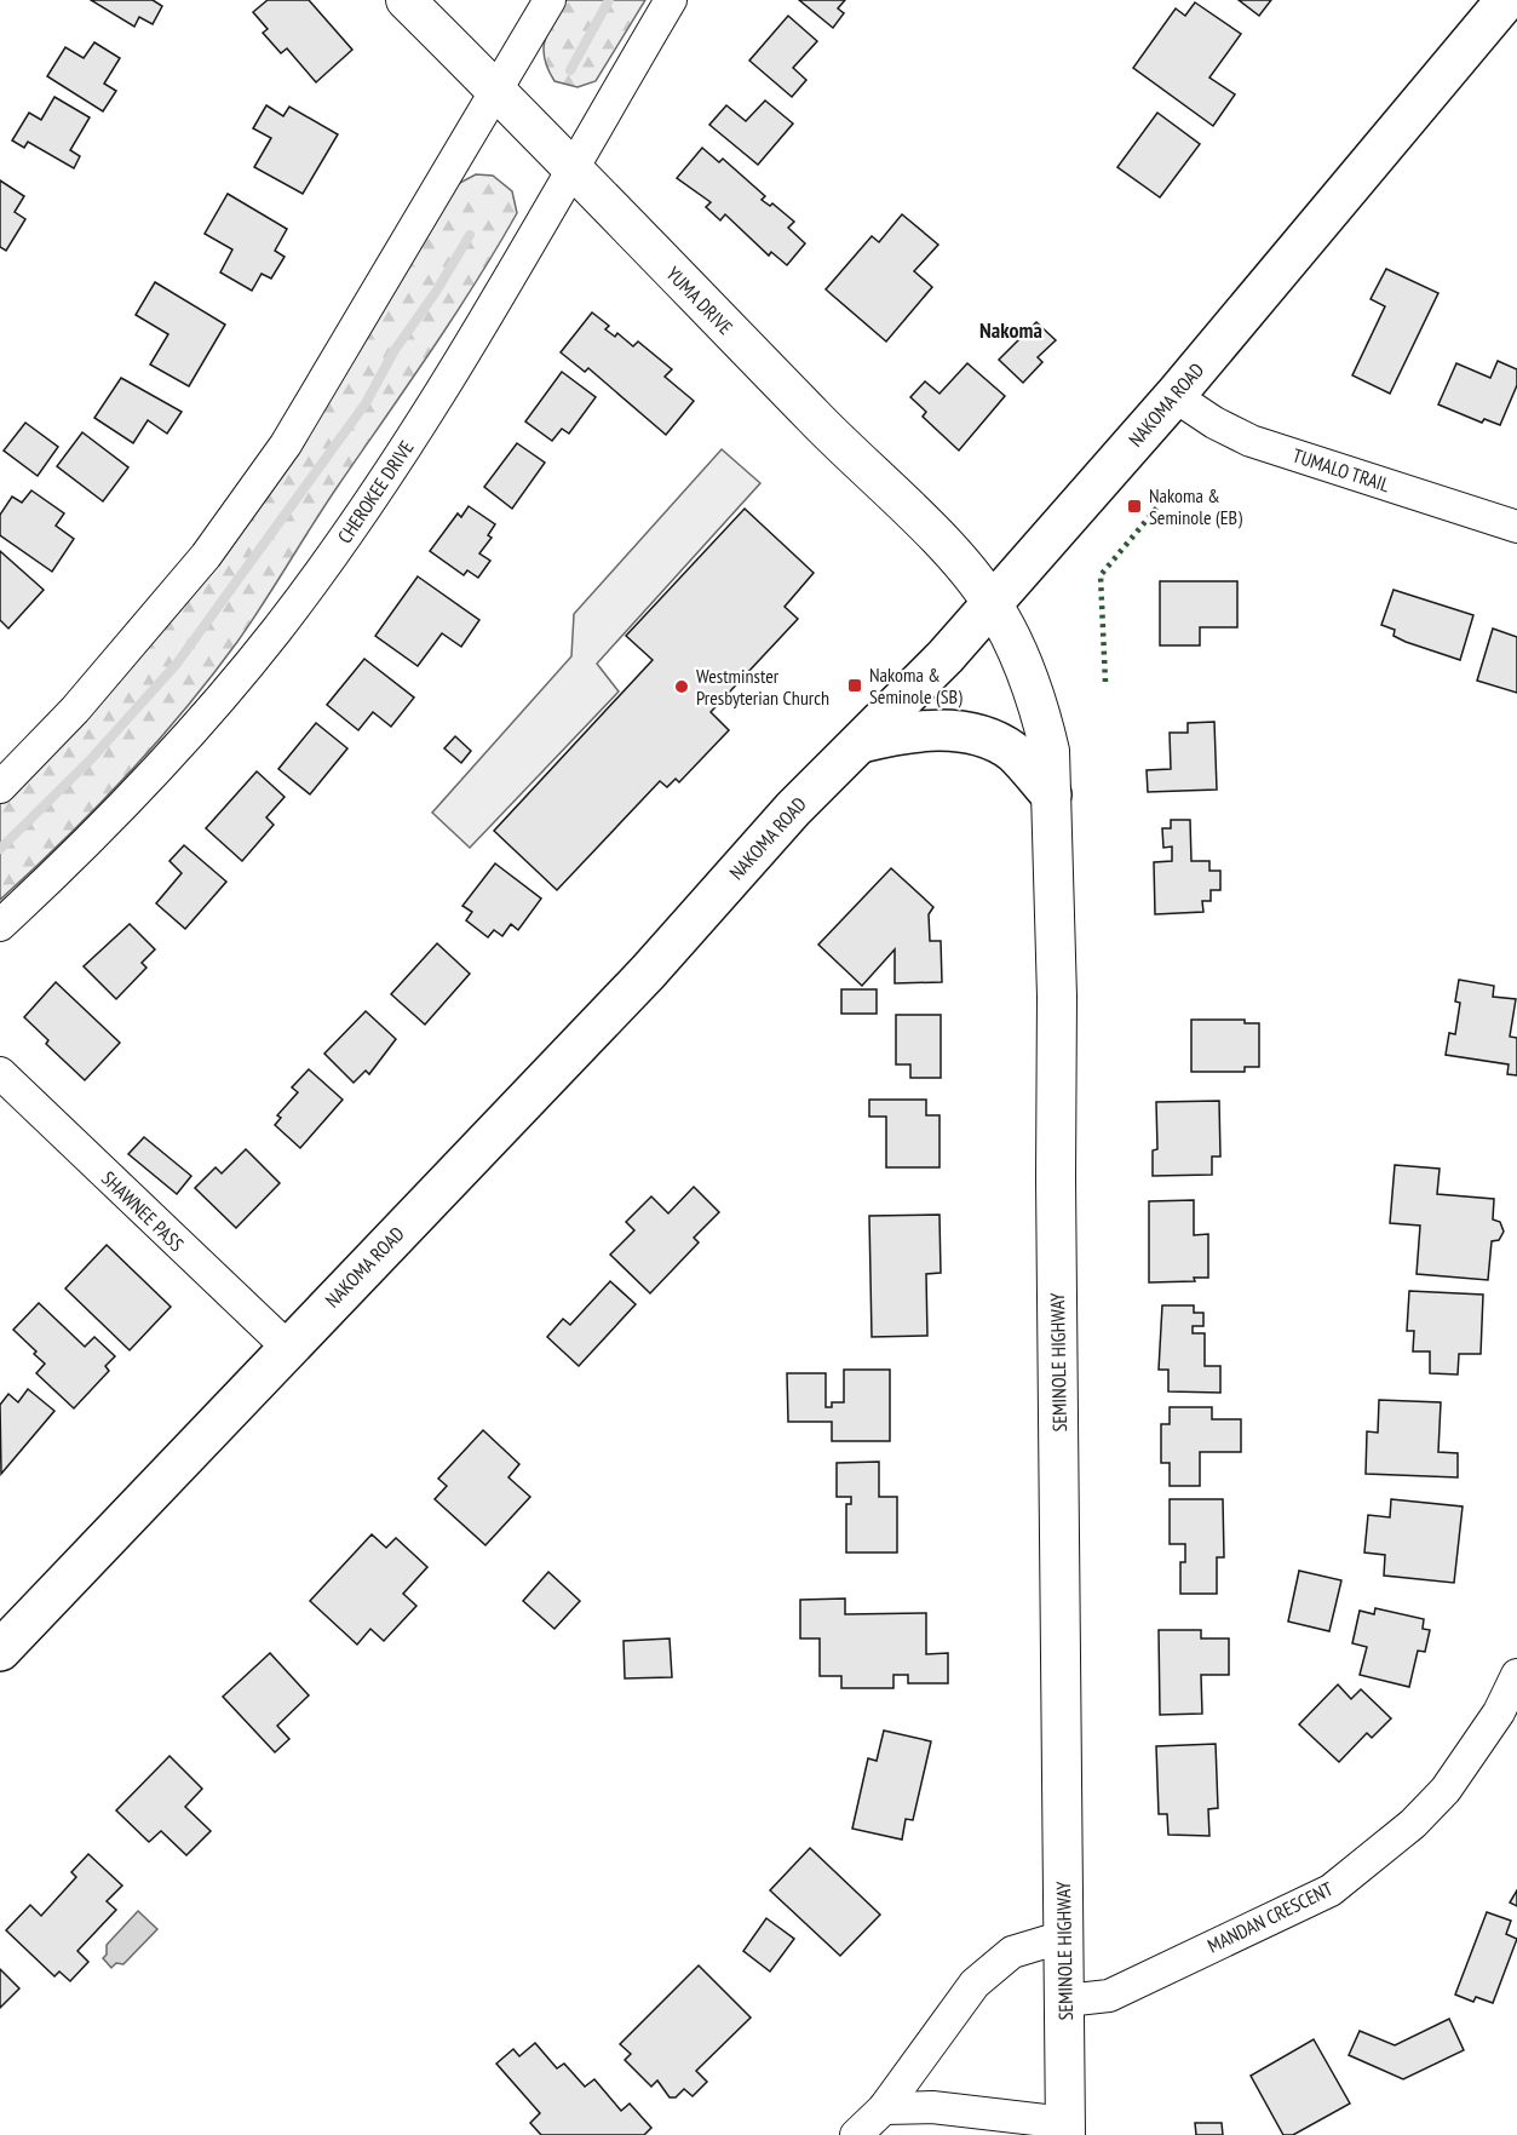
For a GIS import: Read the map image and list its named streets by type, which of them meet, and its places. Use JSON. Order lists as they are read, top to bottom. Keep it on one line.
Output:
{"streets":{"main road":["NAKOMA ROAD"],"street":["YUMA DRIVE","TUMALO TRAIL","CHEROKEE DRIVE","SHAWNEE PASS","SEMINOLE HIGHWAY","MANDAN CRESCENT"]},"crossings":[["YUMA DRIVE","NAKOMA ROAD"],["YUMA DRIVE","CHEROKEE DRIVE"],["YUMA DRIVE","SEMINOLE HIGHWAY"],["NAKOMA ROAD","TUMALO TRAIL"],["NAKOMA ROAD","SHAWNEE PASS"],["NAKOMA ROAD","SEMINOLE HIGHWAY"],["SEMINOLE HIGHWAY","MANDAN CRESCENT"]],"districts":["Nakoma"],"places":{"transit":["Nakoma & Seminole (EB)","Nakoma & Seminole (SB)"],"other":["Westminster Presbyterian Church"]}}
